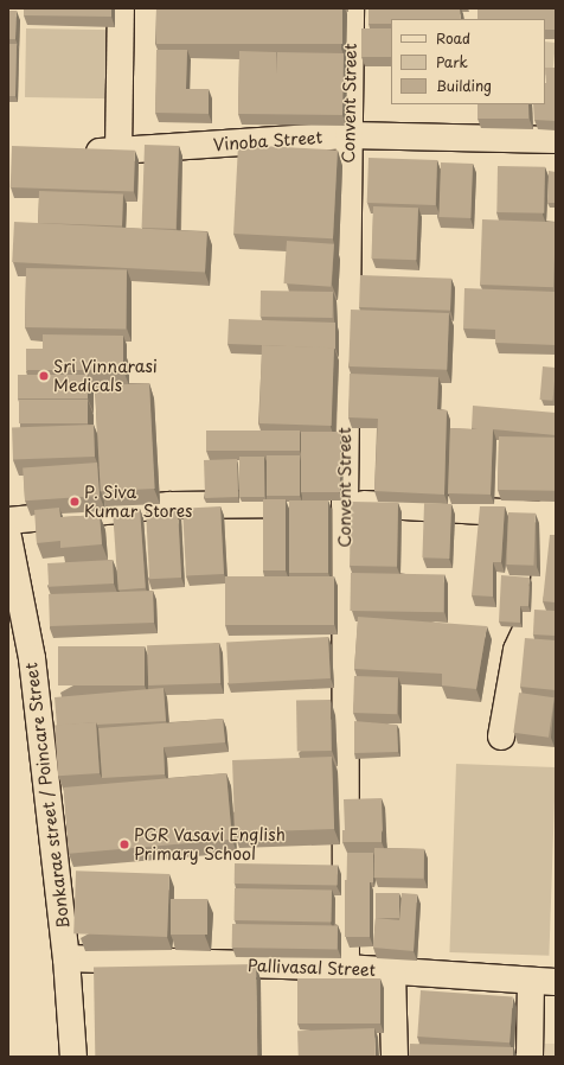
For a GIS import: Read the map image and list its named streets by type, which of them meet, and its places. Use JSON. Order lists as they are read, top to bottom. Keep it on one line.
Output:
{"streets":{"street":["Convent Street","Vinoba Street","Bonkarae street / Poincare Street","Pallivasal Street"]},"crossings":[["Convent Street","Vinoba Street"],["Convent Street","Pallivasal Street"],["Bonkarae street / Poincare Street","Pallivasal Street"]],"places":["Sri Vinnarasi Medicals","P. Siva Kumar Stores","PGR Vasavi English Primary School"],"legend":["Road","Park","Building"]}
